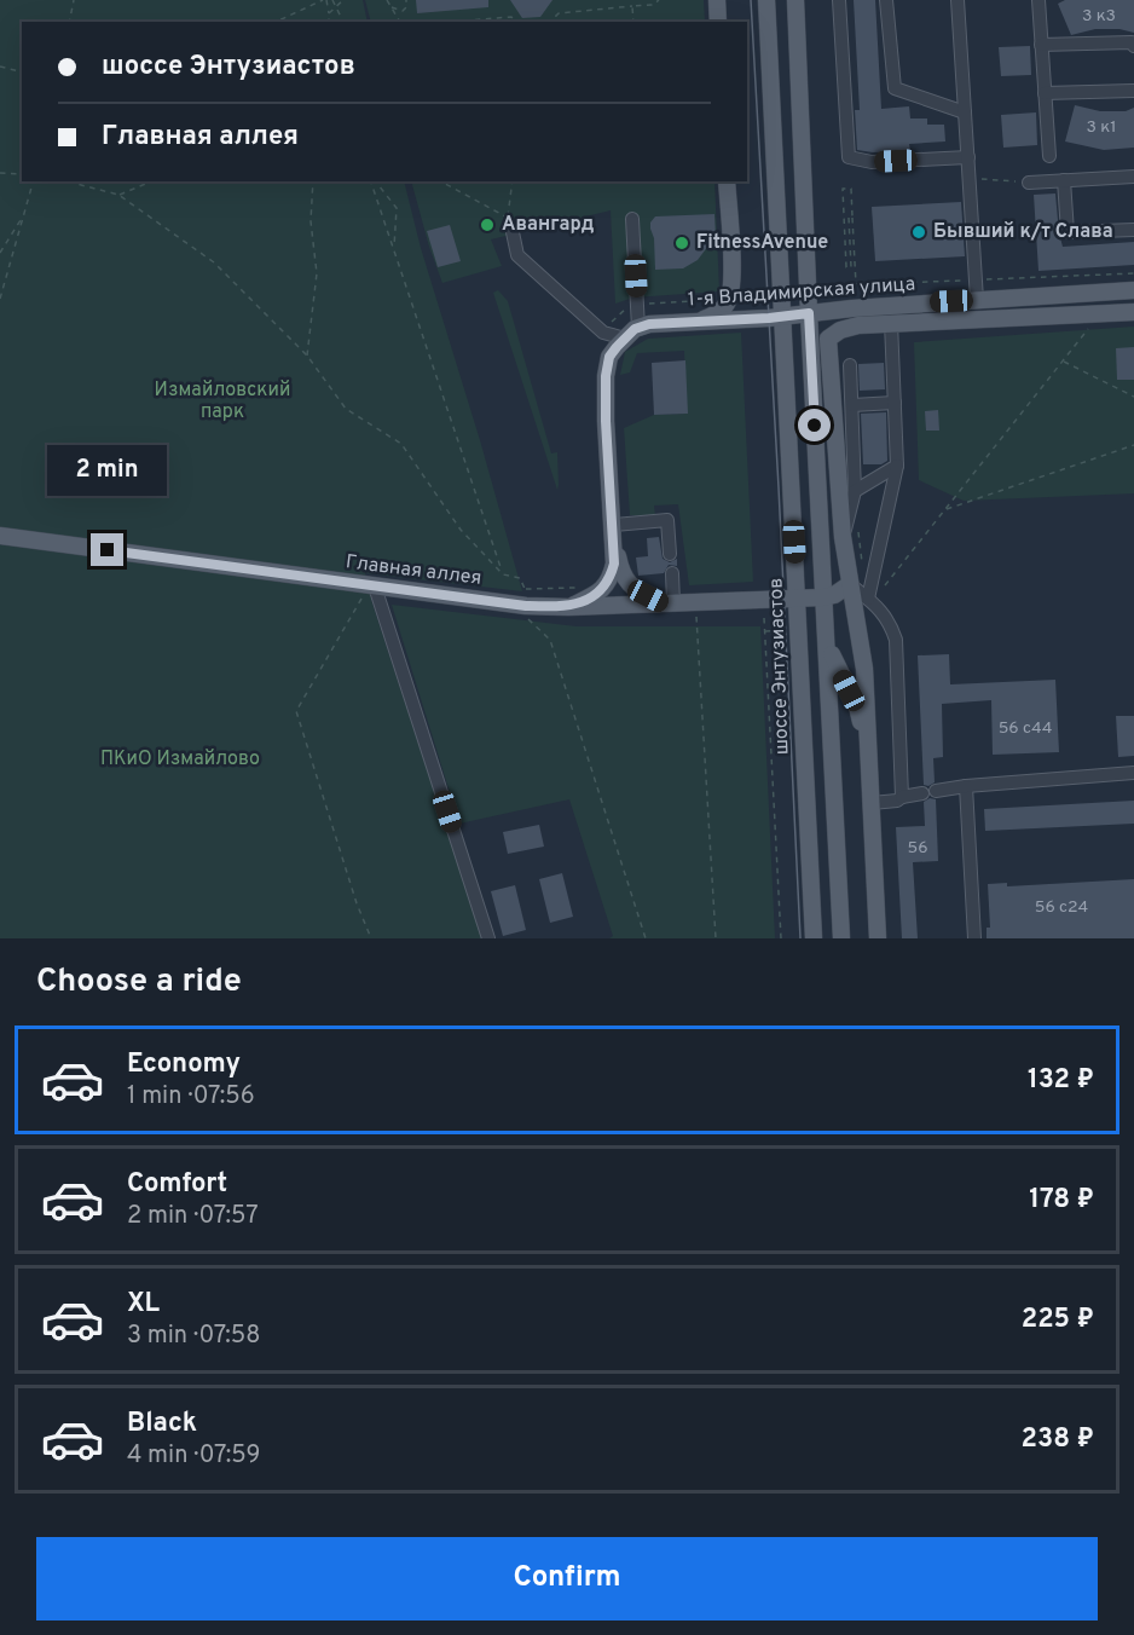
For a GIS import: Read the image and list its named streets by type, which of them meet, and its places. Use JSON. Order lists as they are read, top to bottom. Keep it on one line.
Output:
{"streets":{"main road":["1-я Владимирская улица","Главная аллея","шоссе Энтузиастов"]},"crossings":[["1-я Владимирская улица","шоссе Энтузиастов"],["Главная аллея","шоссе Энтузиастов"]],"parks":["Измайловский парк","ПКиО Измайлово"],"places":["Авангард","Бывший к/т Слава","FitnessAvenue"],"house_numbers":["3 к3","3 к1","56 с44","56","56 с24"],"page":{"banner":["шоссе Энтузиастов","Главная аллея"],"bubble":"2 min","heading":"Choose a ride","list":[{"name":"Economy","note":"1 min · 07:56","value":"132 ₽"},{"name":"Comfort","note":"2 min · 07:57","value":"178 ₽"},{"name":"XL","note":"3 min · 07:58","value":"225 ₽"},{"name":"Black","note":"4 min · 07:59","value":"238 ₽"}],"buttons":"Confirm"}}
